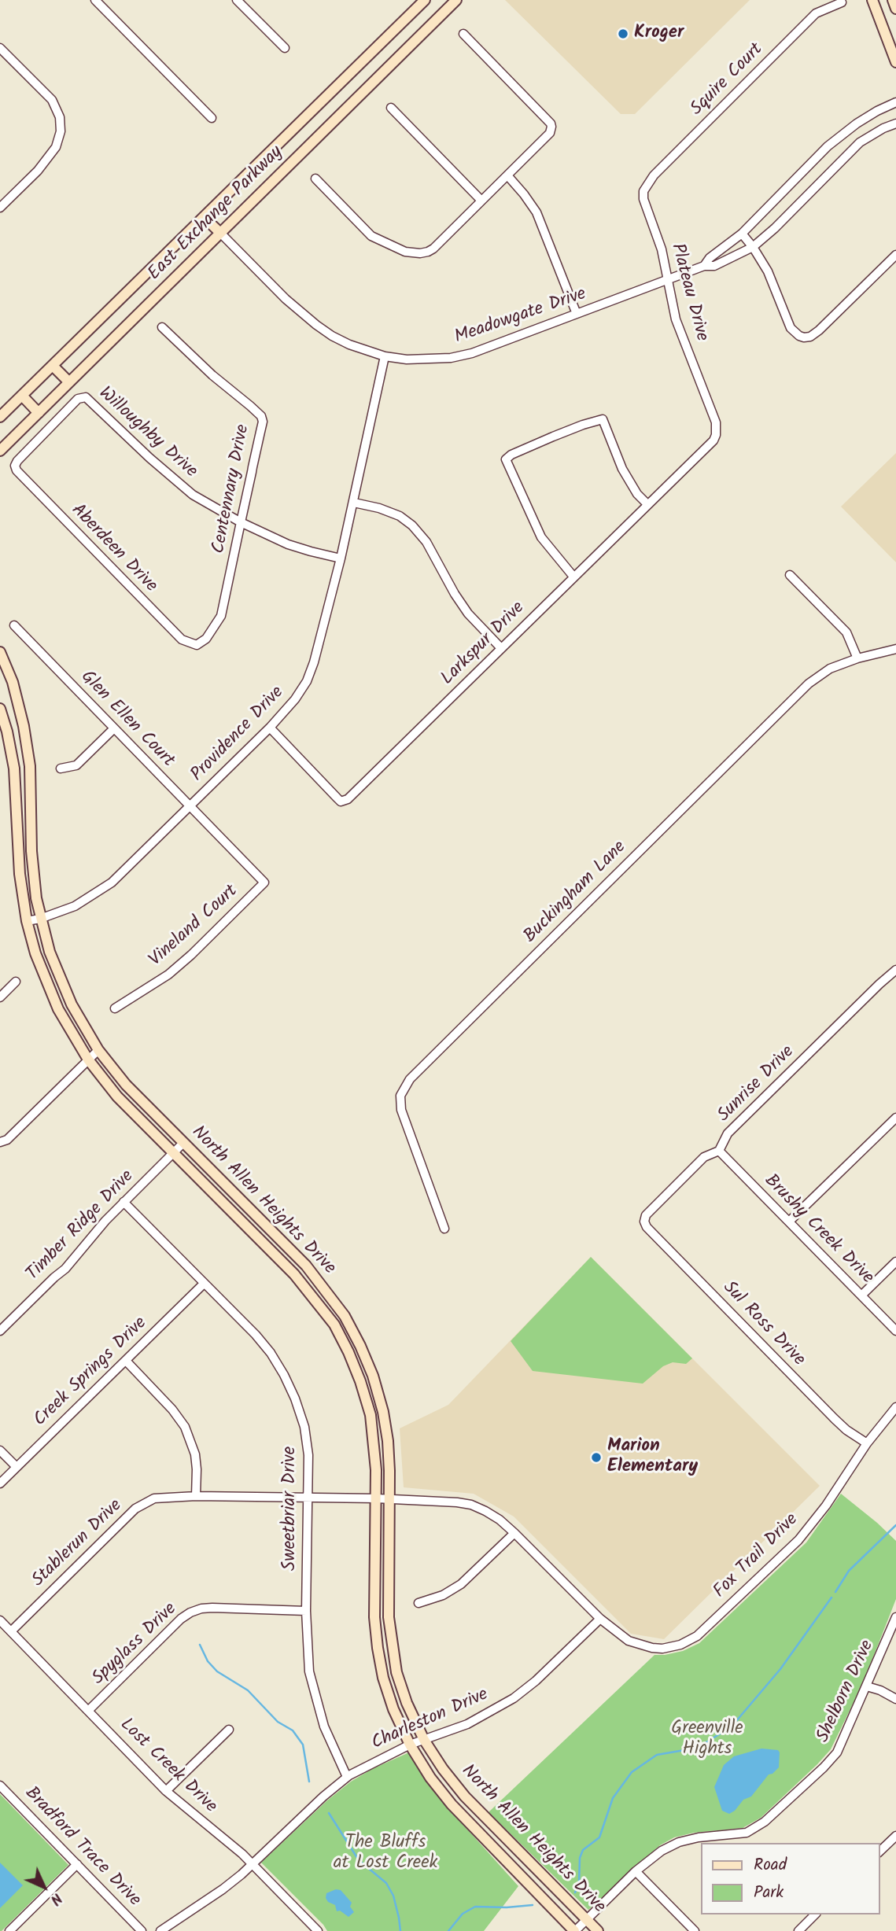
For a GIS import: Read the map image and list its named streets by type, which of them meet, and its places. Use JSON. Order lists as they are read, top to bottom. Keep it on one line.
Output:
{"streets":{"main road":["East Exchange Parkway","North Allen Heights Drive"],"street":["Squire Court","Plateau Drive","Meadowgate Drive","Willoughby Drive","Centennary Drive","Aberdeen Drive","Larkspur Drive","Glen Ellen Court","Providence Drive","Buckingham Lane","Vineland Court","Sunrise Drive","Timber Ridge Drive","Brushy Creek Drive","Sul Ross Drive","Creek Springs Drive","Sweetbriar Drive","Stablerun Drive","Fox Trail Drive","Spyglass Drive","Shelborn Drive","Charleston Drive","Lost Creek Drive","Bradford Trace Drive"]},"crossings":[["Squire Court","Plateau Drive"],["East Exchange Parkway","Meadowgate Drive"],["Plateau Drive","Meadowgate Drive"],["Plateau Drive","Larkspur Drive"],["Meadowgate Drive","Providence Drive"],["Willoughby Drive","Centennary Drive"],["Willoughby Drive","Aberdeen Drive"],["Willoughby Drive","Providence Drive"],["Centennary Drive","Aberdeen Drive"],["Larkspur Drive","Providence Drive"],["Glen Ellen Court","Providence Drive"],["Glen Ellen Court","Vineland Court"],["Providence Drive","North Allen Heights Drive"],["Sunrise Drive","Brushy Creek Drive"],["Sunrise Drive","Sul Ross Drive"],["North Allen Heights Drive","Timber Ridge Drive"],["North Allen Heights Drive","Shelborn Drive"],["North Allen Heights Drive","Charleston Drive"],["Timber Ridge Drive","Sweetbriar Drive"],["Sul Ross Drive","Fox Trail Drive"],["Creek Springs Drive","Sweetbriar Drive"],["Sweetbriar Drive","Stablerun Drive"],["Sweetbriar Drive","Spyglass Drive"],["Sweetbriar Drive","Charleston Drive"],["Stablerun Drive","Lost Creek Drive"],["Fox Trail Drive","Charleston Drive"],["Spyglass Drive","Lost Creek Drive"],["Charleston Drive","Lost Creek Drive"]],"parks":["Greenville Hights","The Bluffs at Lost Creek"],"places":["Kroger","Marion Elementary"],"legend":["Road","Park"],"north":"bottom right"}
